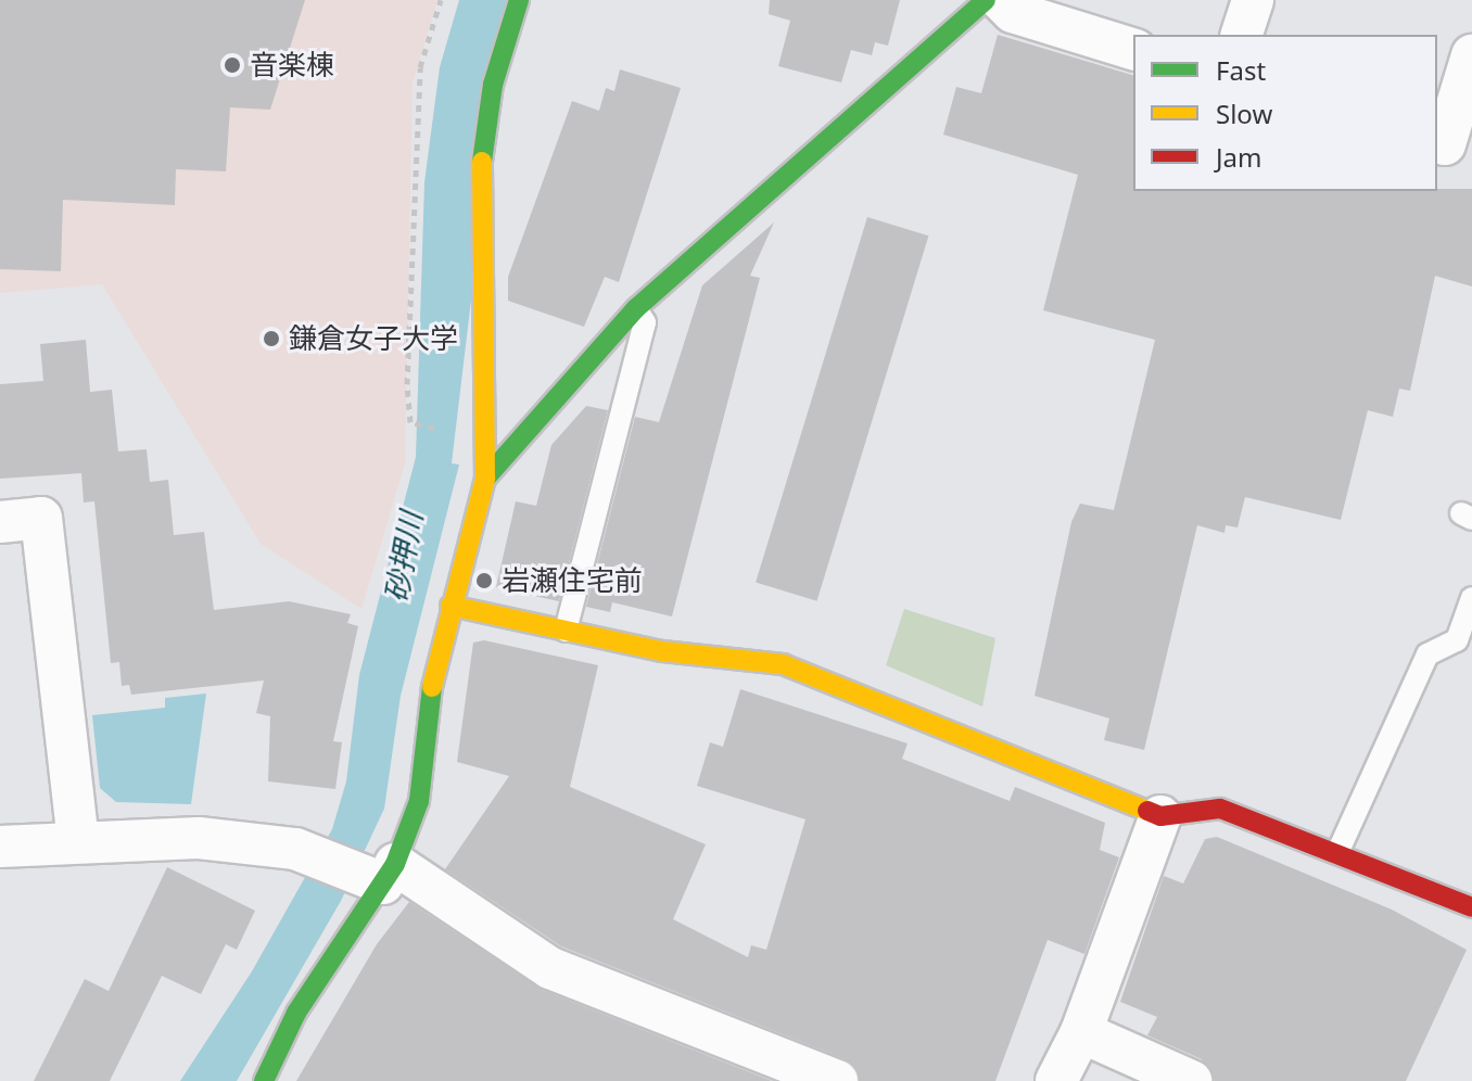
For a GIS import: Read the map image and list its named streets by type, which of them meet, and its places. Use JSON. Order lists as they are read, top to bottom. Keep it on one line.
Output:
{"water":["砂押川"],"places":["音楽棟","鎌倉女子大学","岩瀬住宅前"],"legend":["Fast","Slow","Jam"]}
